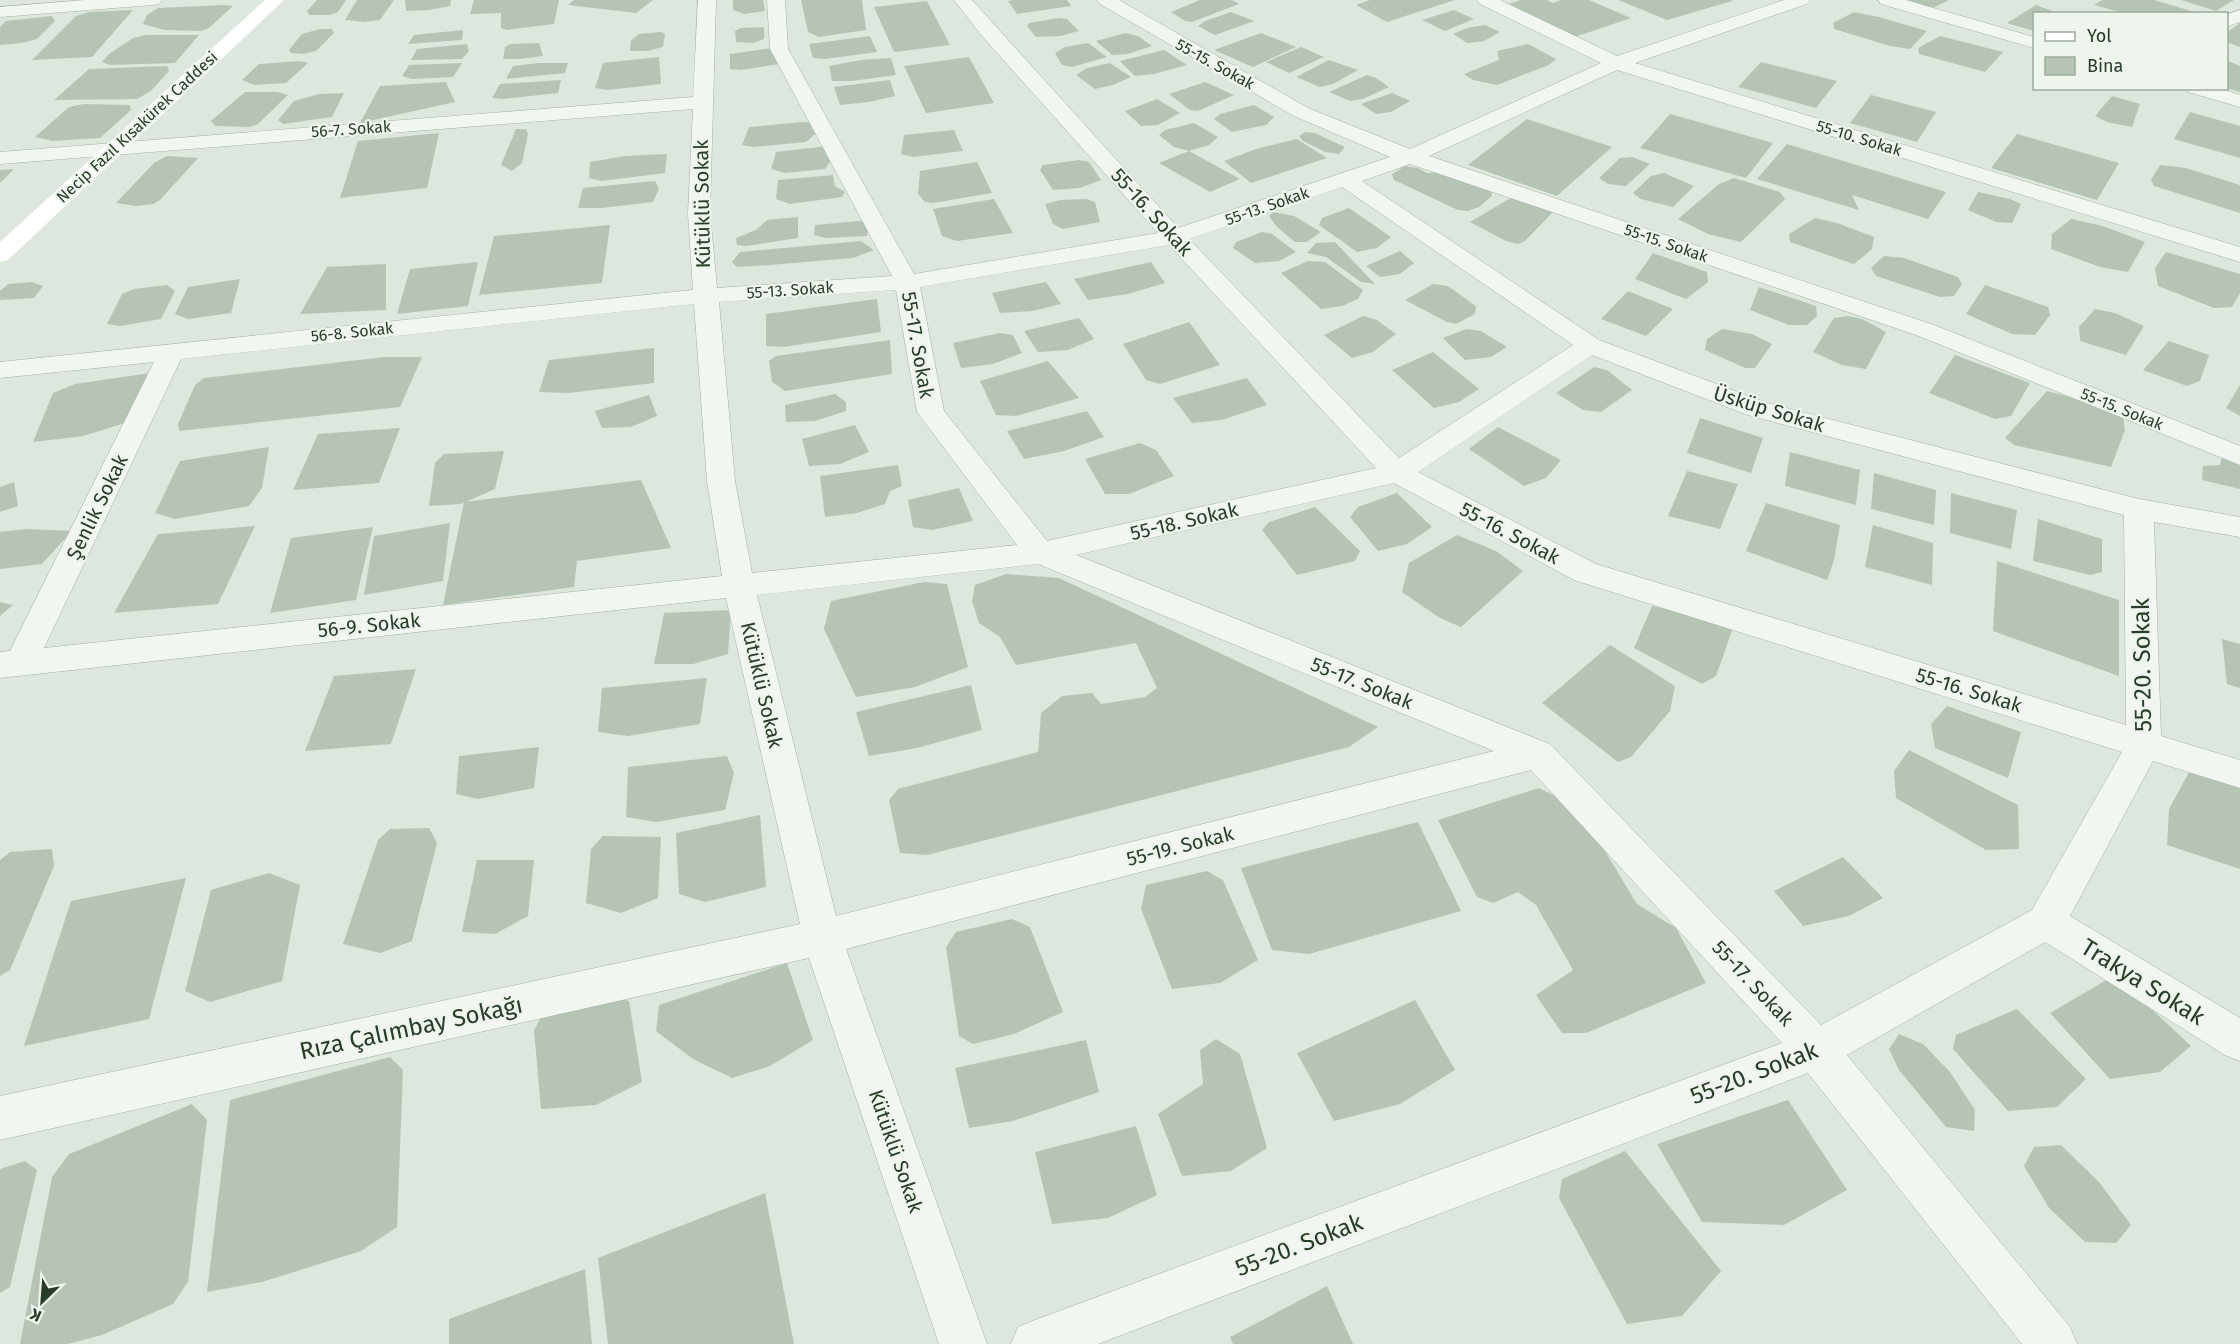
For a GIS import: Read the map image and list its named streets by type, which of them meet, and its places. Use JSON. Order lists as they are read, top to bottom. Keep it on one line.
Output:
{"streets":{"street":["55-15. Sokak","Necip Fazıl Kısakürek Caddesi","56-7. Sokak","55-10. Sokak","Kütüklü Sokak","55-13. Sokak","55-16. Sokak","56-8. Sokak","55-17. Sokak","Üsküp Sokak","Şenlik Sokak","55-18. Sokak","56-9. Sokak","55-20. Sokak","55-19. Sokak","Trakya Sokak","Rıza Çalımbay Sokağı"]},"crossings":[["55-15. Sokak","55-13. Sokak"],["Necip Fazıl Kısakürek Caddesi","56-7. Sokak"],["56-7. Sokak","Kütüklü Sokak"],["55-10. Sokak","55-13. Sokak"],["Kütüklü Sokak","55-13. Sokak"],["Kütüklü Sokak","56-8. Sokak"],["Kütüklü Sokak","55-18. Sokak"],["Kütüklü Sokak","56-9. Sokak"],["Kütüklü Sokak","55-19. Sokak"],["Kütüklü Sokak","Rıza Çalımbay Sokağı"],["55-13. Sokak","55-16. Sokak"],["55-13. Sokak","56-8. Sokak"],["55-13. Sokak","55-17. Sokak"],["55-13. Sokak","Üsküp Sokak"],["55-16. Sokak","55-18. Sokak"],["55-16. Sokak","55-20. Sokak"],["56-8. Sokak","Şenlik Sokak"],["55-17. Sokak","55-18. Sokak"],["55-17. Sokak","55-20. Sokak"],["55-17. Sokak","55-19. Sokak"],["Üsküp Sokak","55-18. Sokak"],["Üsküp Sokak","55-20. Sokak"],["Şenlik Sokak","56-9. Sokak"],["55-18. Sokak","56-9. Sokak"],["55-20. Sokak","Trakya Sokak"],["55-19. Sokak","Rıza Çalımbay Sokağı"]],"legend":["Yol","Bina"],"north":"bottom left"}
